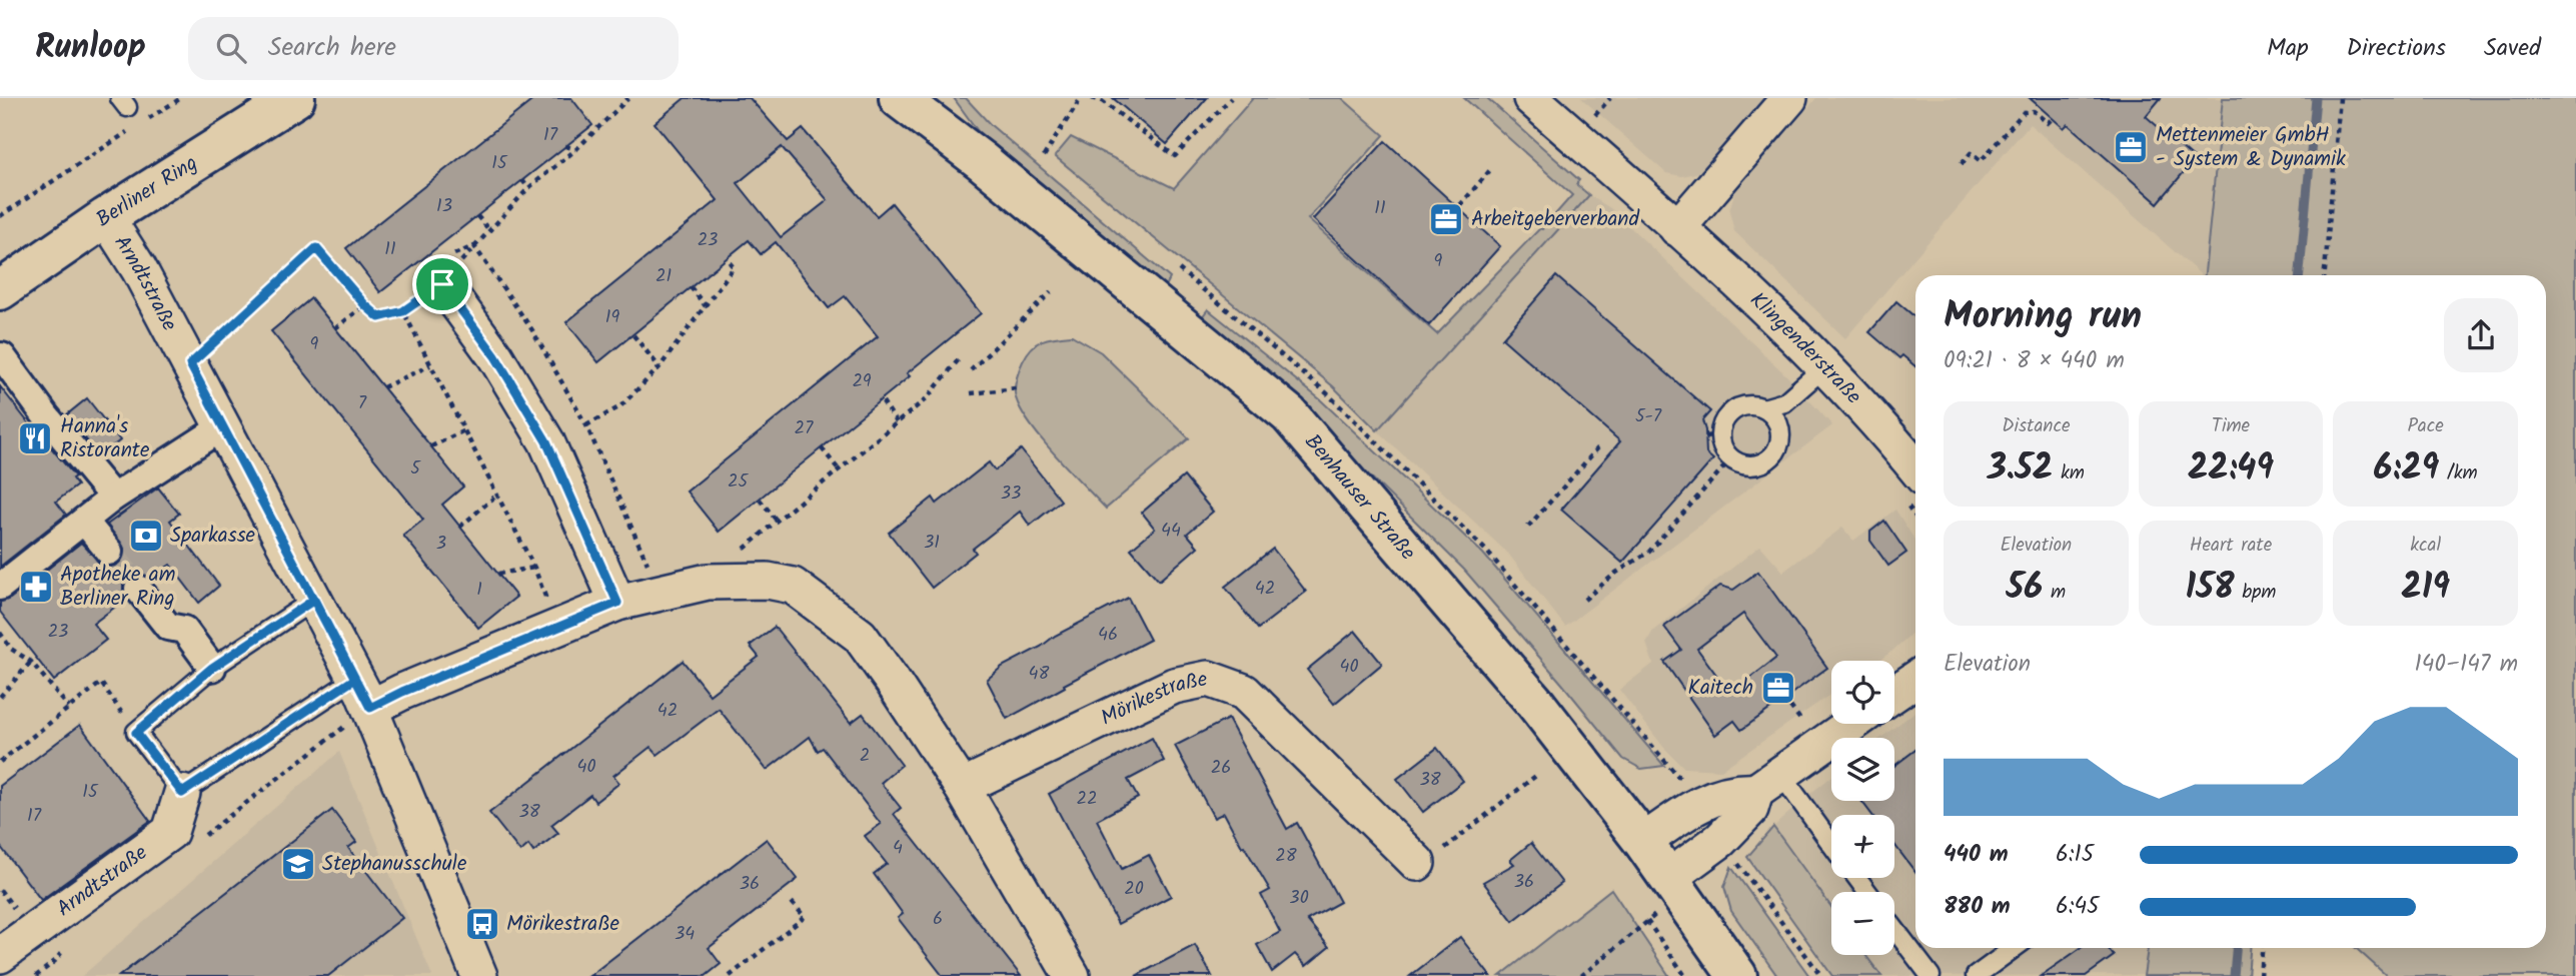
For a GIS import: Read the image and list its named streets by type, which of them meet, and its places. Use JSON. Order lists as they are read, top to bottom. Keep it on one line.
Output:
{"streets":{"main road":["Berliner Ring","Benhauser Straße"],"street":["Arndtstraße","Klingenderstraße","Mörikestraße"]},"crossings":[["Berliner Ring","Arndtstraße"]],"places":{"office":["Mettenmeier GmbH - System & Dynamik","Arbeitgeberverband","Kaitech"],"restaurant":["Hanna's Ristorante"],"bank":["Sparkasse"],"pharmacy":["Apotheke am Berliner Ring"],"school or university":["Stephanusschule"],"bus stop":["Mörikestraße"]},"house_numbers":["17","15","13","11","23","11","9","21","19","9","29","7","5-7","27","5","25","33","44","31","3","42","1","23","46","40","48","42","2","40","26","38","15","22","38","17","4","28","36","36","20","30","6","34"],"page":{"header":"Runloop","search":"Search here","nav":["Map","Directions","Saved"],"heading":["Morning run","09:21 · 8 × 440 m"],"stats":[["Distance","3.52 km"],["Time","22:49"],["Pace","6:29 /km"],["Elevation","56 m"],["Heart rate","158 bpm"],["kcal","219"]],"chart":["Elevation","140–147 m"],"map_buttons":["+","−"],"list":[{"name":"440 m","note":"6:15"},{"name":"880 m","note":"6:45"}]}}
